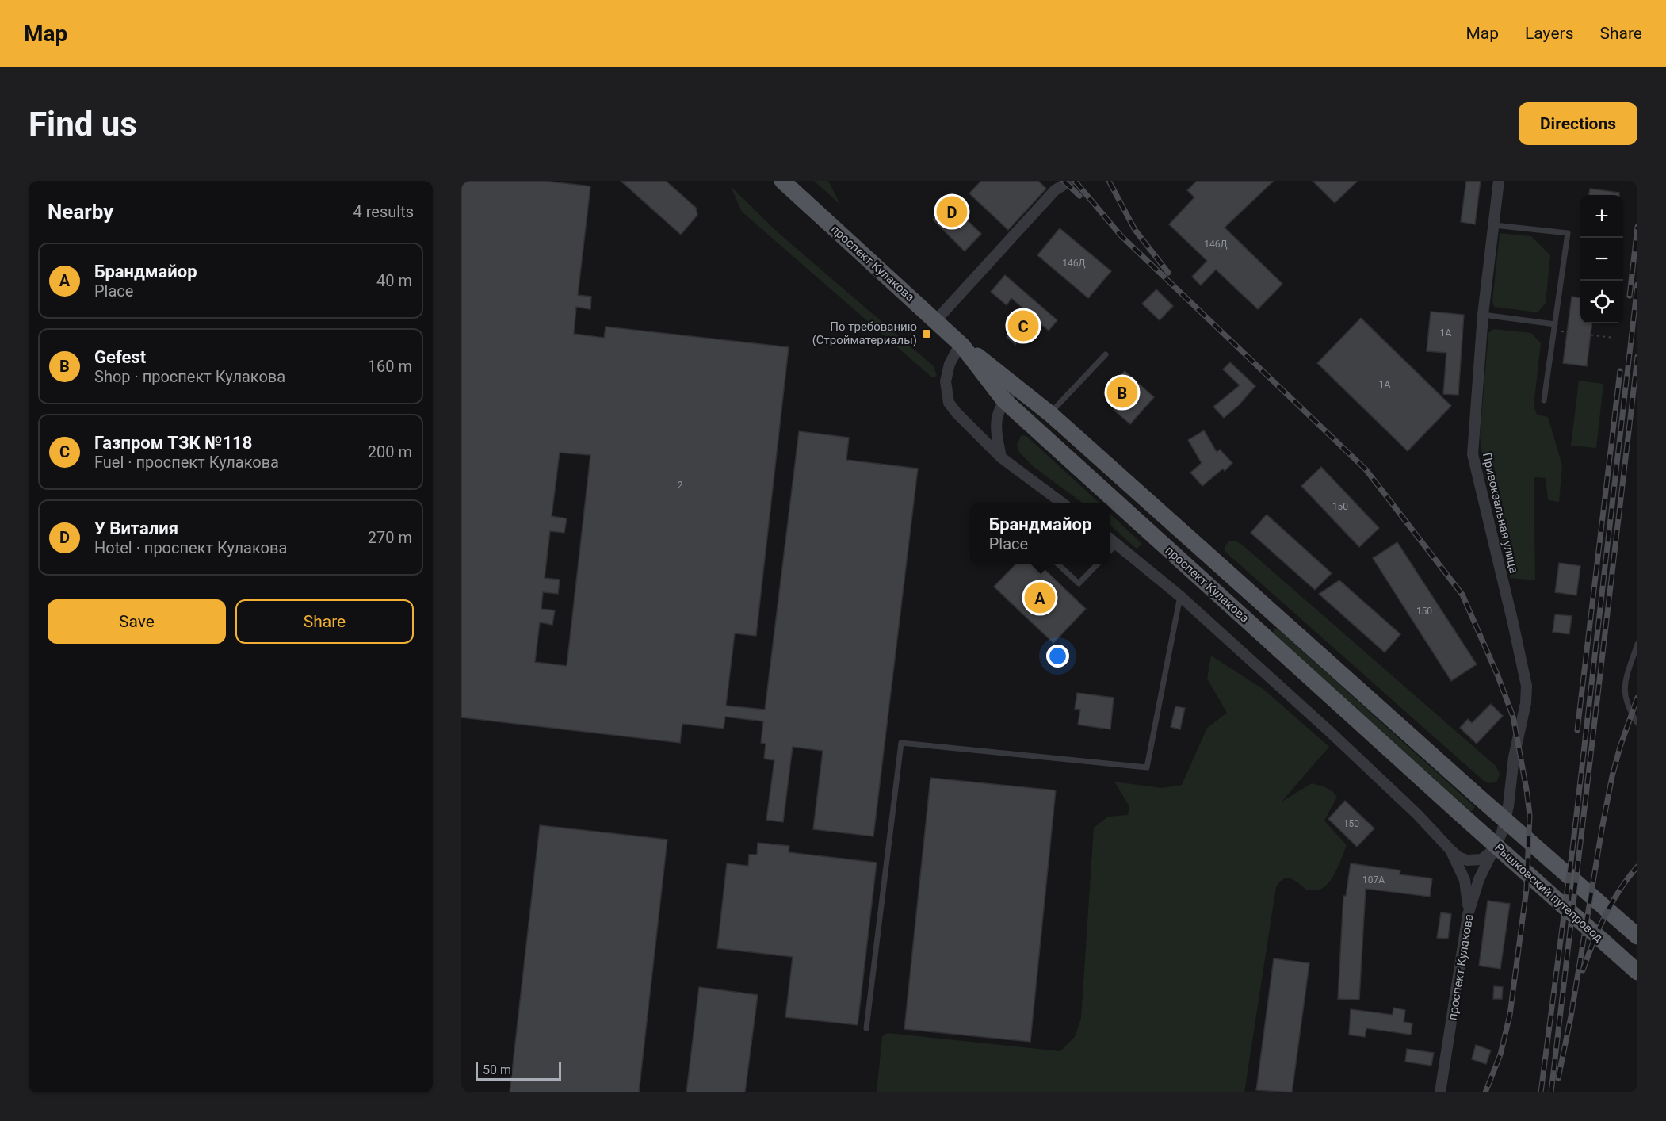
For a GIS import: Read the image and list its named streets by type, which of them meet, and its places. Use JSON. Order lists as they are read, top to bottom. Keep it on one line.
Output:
{"streets":{"main road":["проспект Кулакова","Рышковский путепровод"],"street":["Привокзальная улица"]},"crossings":[["проспект Кулакова","Привокзальная улица"],["проспект Кулакова","Рышковский путепровод"]],"places":{"transit":["По требованию (Стройматериалы)"]},"house_numbers":["146Д","146Д","1А","1А","2","150","150","150","107А"],"scale_bar":"50 m","page":{"header":"Map","nav":["Map","Layers","Share"],"buttons":["Directions",["Save","Share"]],"title":"Find us","heading":["Nearby","4 results"],"pins":["D","C","B","A"],"map_buttons":["+","−"],"list":[{"mark":"A","name":"Брандмайор","note":"Place","value":"40 m"},{"mark":"B","name":"Gefest","note":"Shop · проспект Кулакова","value":"160 m"},{"mark":"C","name":"Газпром ТЗК №118","note":"Fuel · проспект Кулакова","value":"200 m"},{"mark":"D","name":"У Виталия","note":"Hotel · проспект Кулакова","value":"270 m"}],"popup":["Брандмайор","Place"],"scale":"50 m"}}
